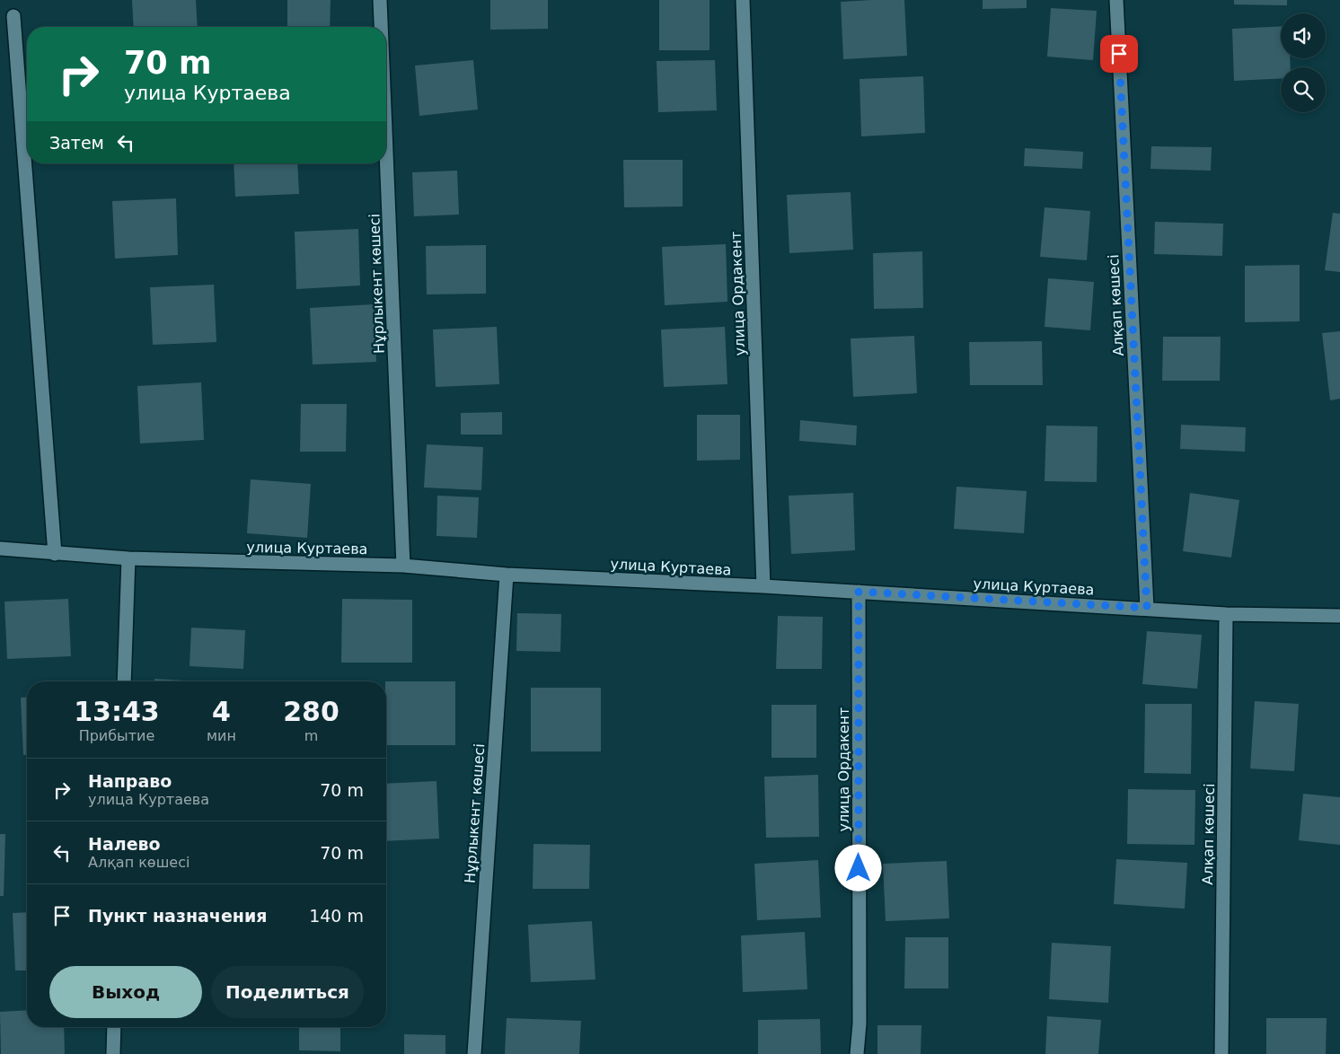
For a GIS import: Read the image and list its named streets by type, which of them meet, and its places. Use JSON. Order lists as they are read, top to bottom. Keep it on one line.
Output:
{"streets":{"street":["Нұрлыкент көшесі","улица Ордакент","Алқап көшесі","улица Куртаева"]},"crossings":[["Нұрлыкент көшесі","улица Куртаева"],["улица Ордакент","улица Куртаева"],["Алқап көшесі","улица Куртаева"]],"page":{"turn":["70 m","улица Куртаева"],"then":"Затем","eta":["13:43","Прибытие","4","мин","280","m"],"list":[{"name":"Направо","note":"улица Куртаева","value":"70 m"},{"name":"Налево","note":"Алқап көшесі","value":"70 m"},{"name":"Пункт назначения","value":"140 m"}],"buttons":["Выход","Поделиться"]}}
